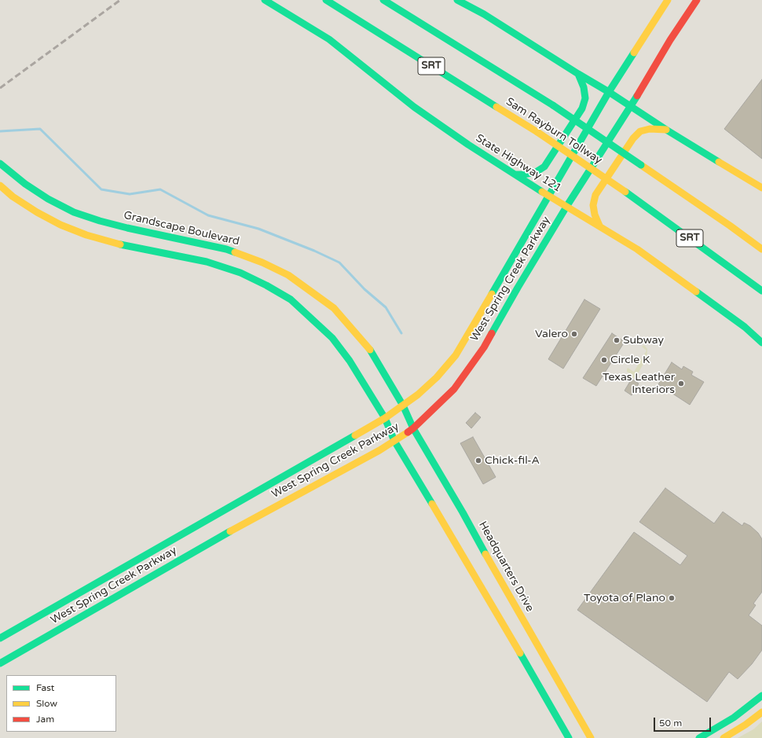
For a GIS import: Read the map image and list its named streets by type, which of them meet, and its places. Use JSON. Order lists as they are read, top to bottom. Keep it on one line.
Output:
{"streets":{"main road":["SRT","Sam Rayburn Tollway","State Highway 121","Grandscape Boulevard","West Spring Creek Parkway","Headquarters Drive"]},"crossings":[["State Highway 121","West Spring Creek Parkway"],["Grandscape Boulevard","West Spring Creek Parkway"],["Grandscape Boulevard","Headquarters Drive"],["West Spring Creek Parkway","Headquarters Drive"]],"places":["Valero","Subway","Circle K","Texas Leather Interiors","Chick-fil-A","Toyota of Plano"],"legend":["Fast","Slow","Jam"],"scale_bar":"50 m"}
